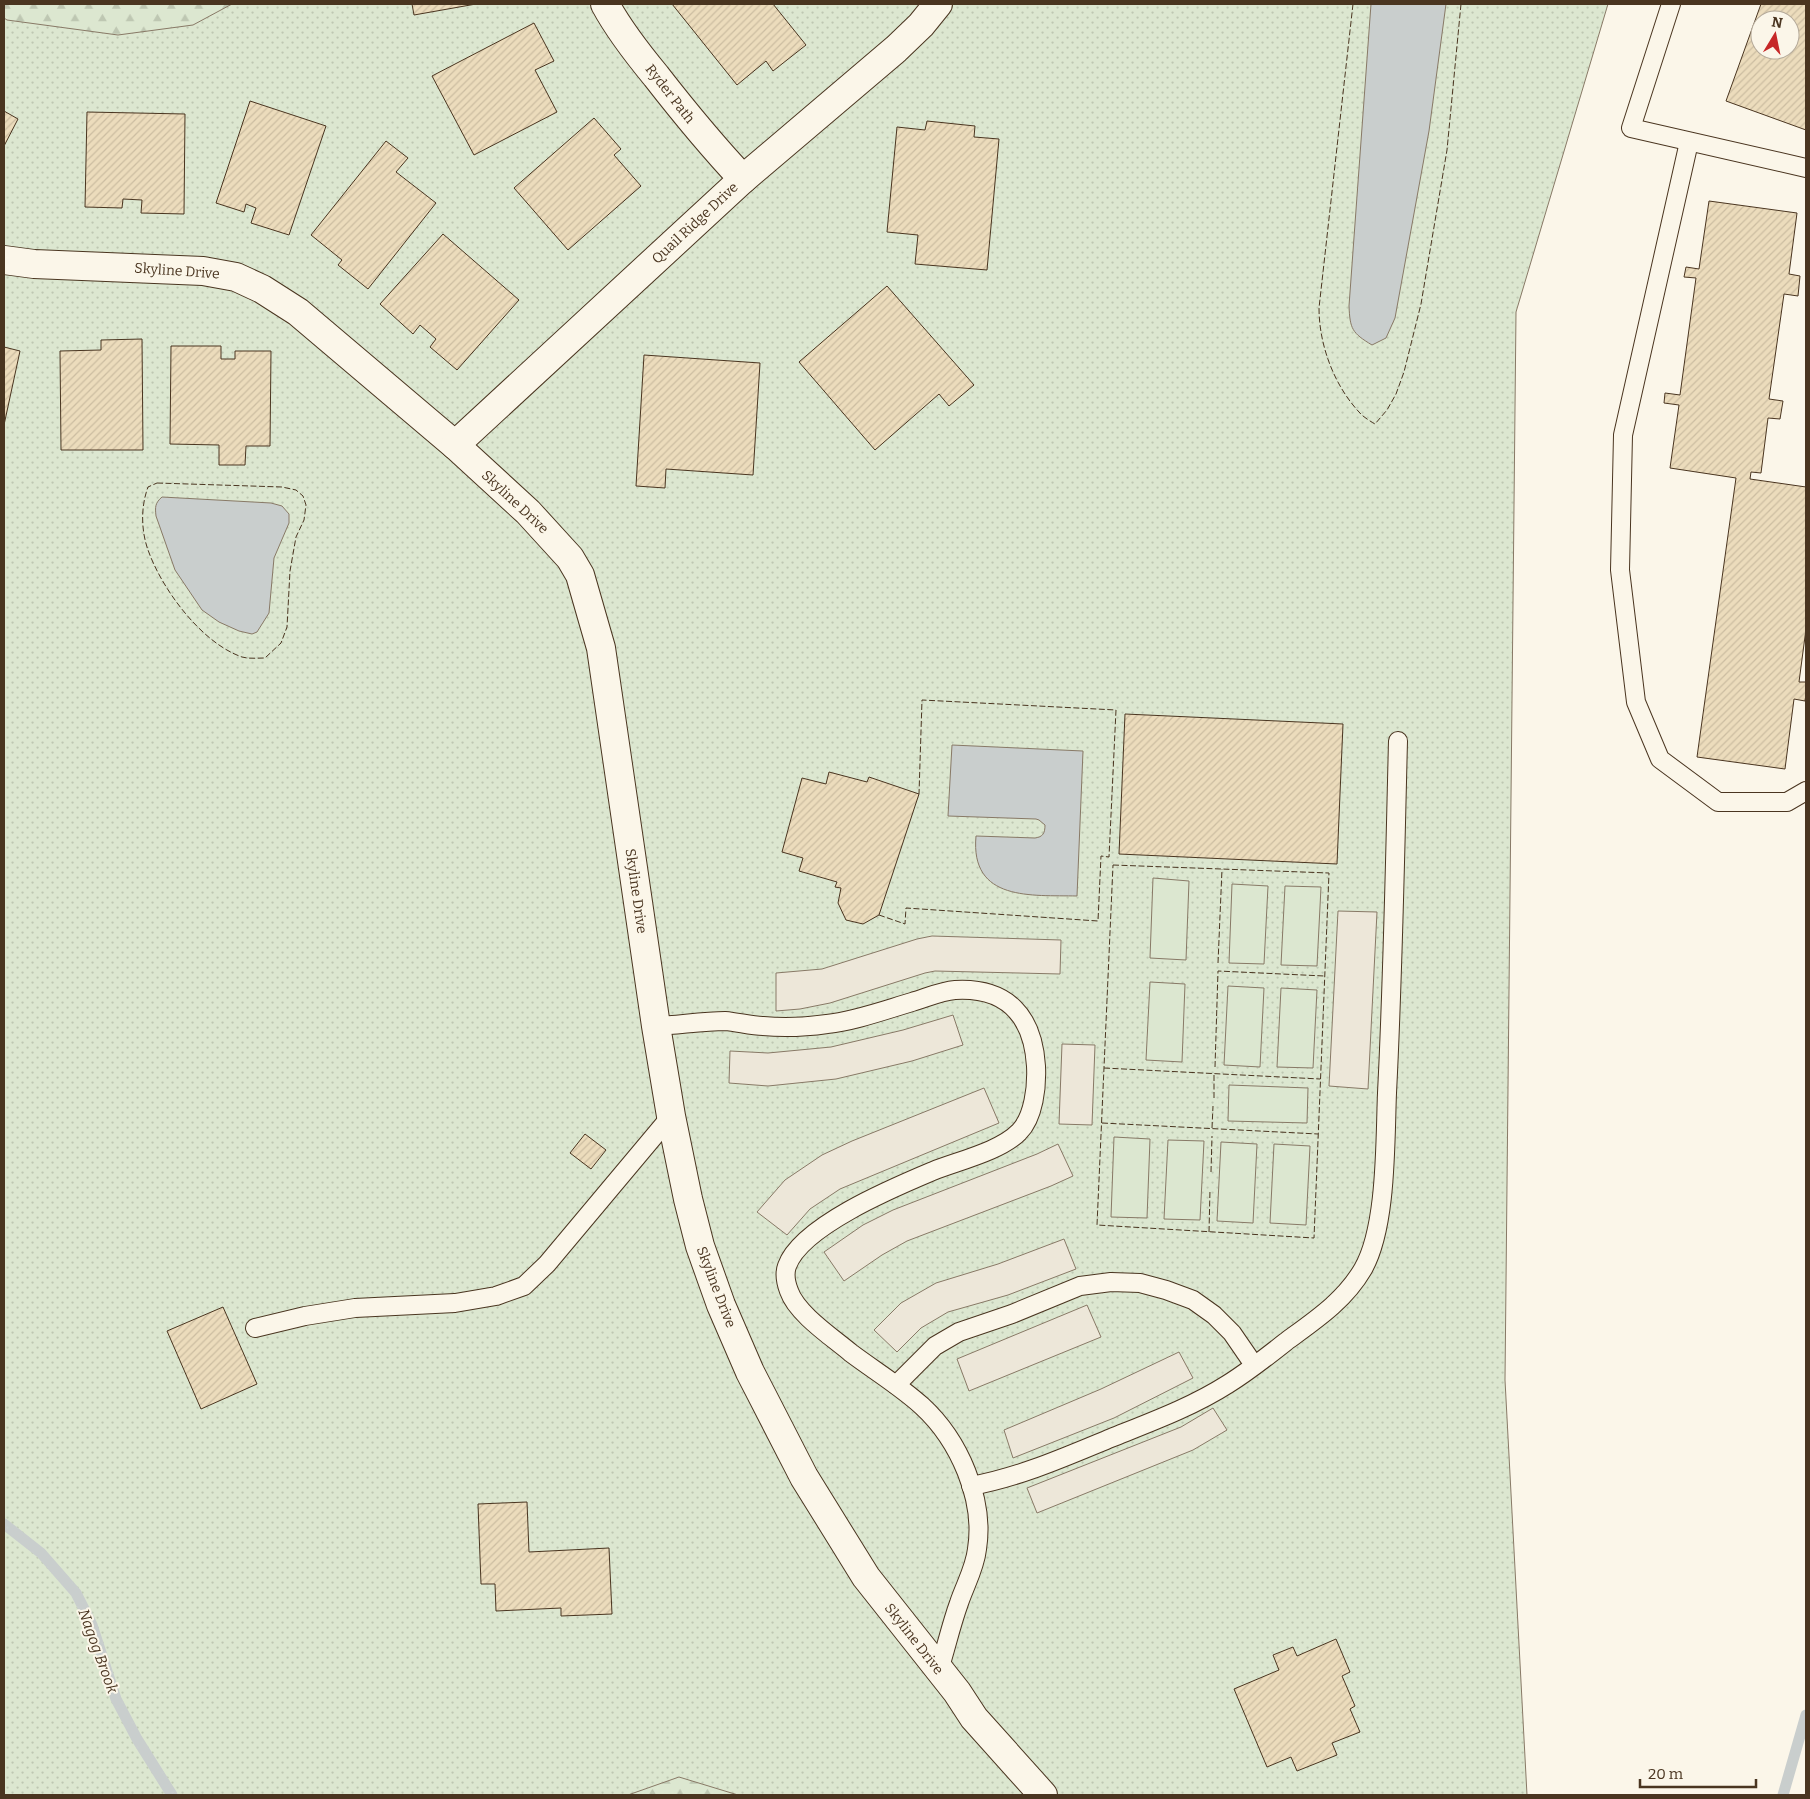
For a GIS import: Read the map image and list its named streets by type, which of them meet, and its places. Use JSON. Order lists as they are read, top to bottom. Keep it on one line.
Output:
{"streets":{"street":["Ryder Path","Quail Ridge Drive","Skyline Drive"]},"crossings":[["Ryder Path","Quail Ridge Drive"],["Quail Ridge Drive","Skyline Drive"]],"water":["Nagog Brook"],"scale_bar":"20 m","north":"top"}
